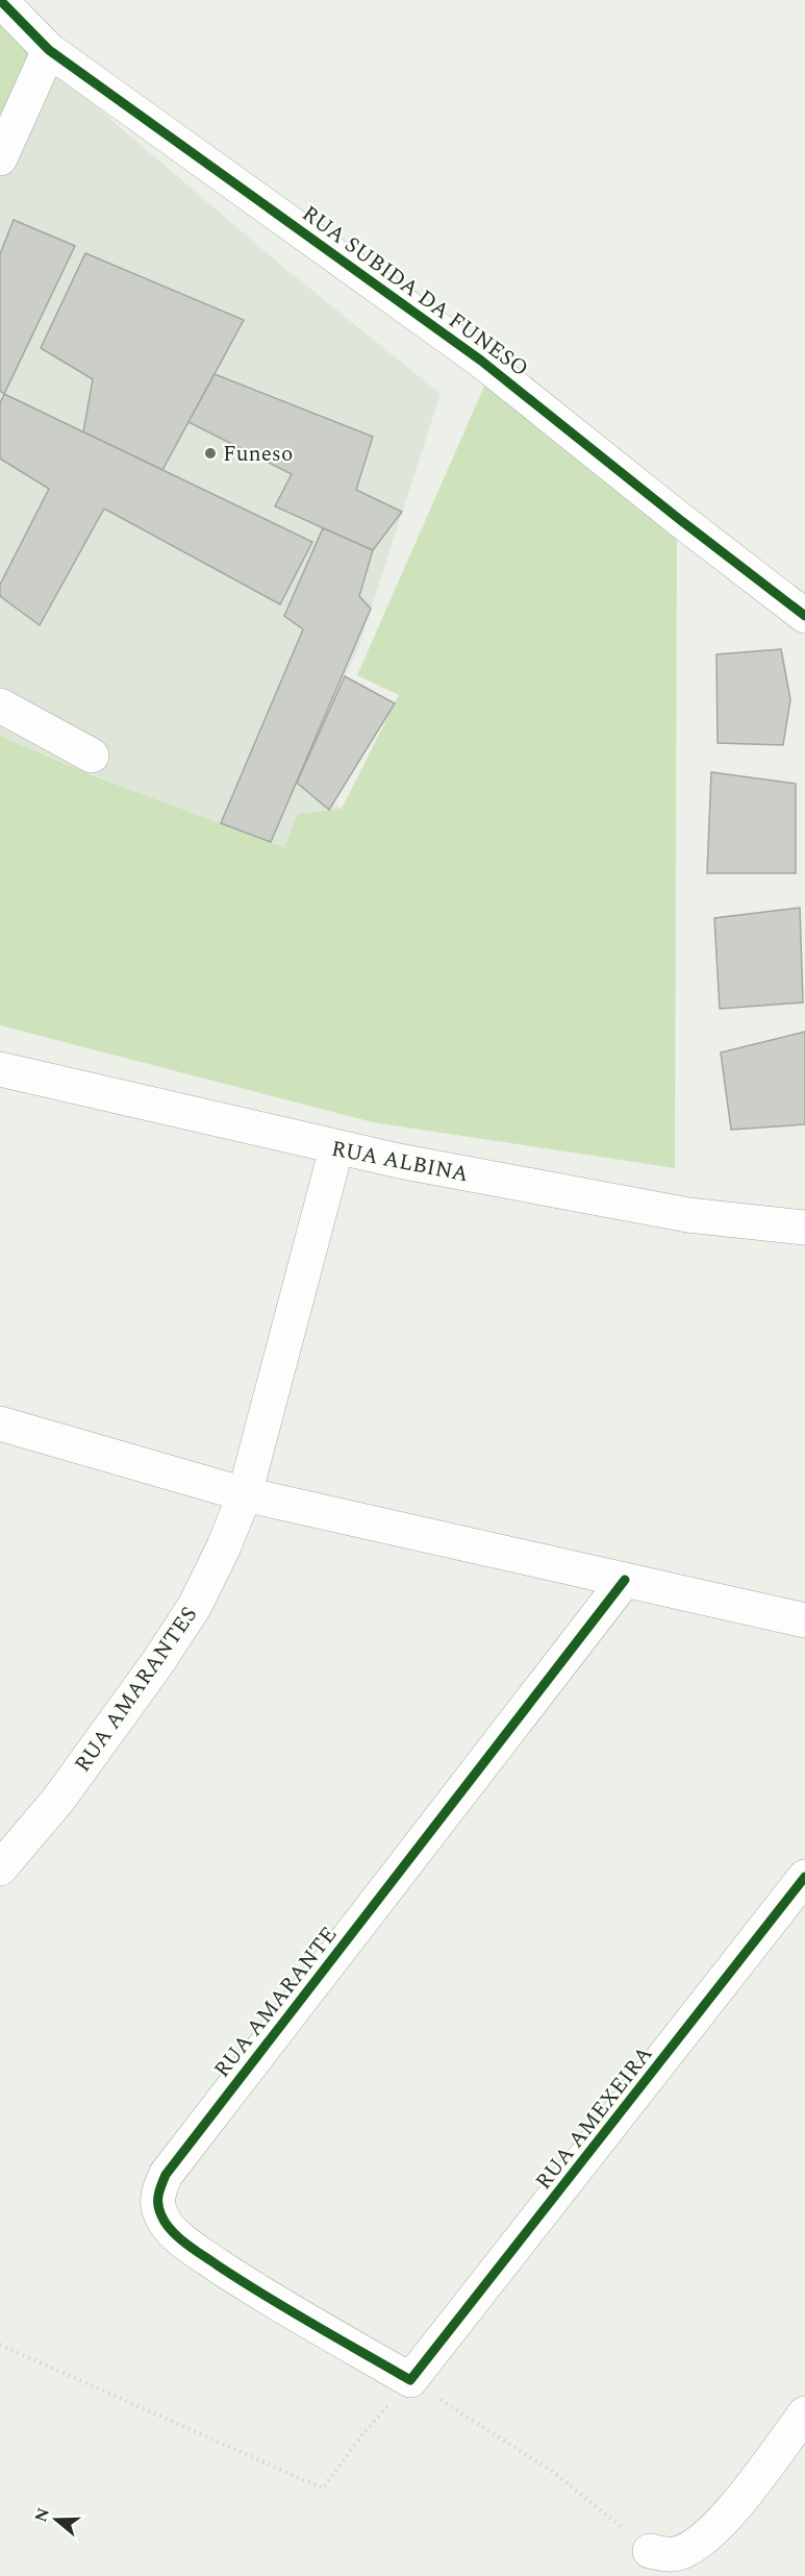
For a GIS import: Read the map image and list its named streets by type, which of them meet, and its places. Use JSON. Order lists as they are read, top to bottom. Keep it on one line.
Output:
{"streets":{"street":["RUA SUBIDA DA FUNESO","RUA ALBINA","RUA AMARANTES","RUA AMARANTE","RUA AMEXEIRA"]},"crossings":[["RUA ALBINA","RUA AMARANTES"],["RUA AMARANTE","RUA AMEXEIRA"]],"places":["Funeso"],"north":"left"}
